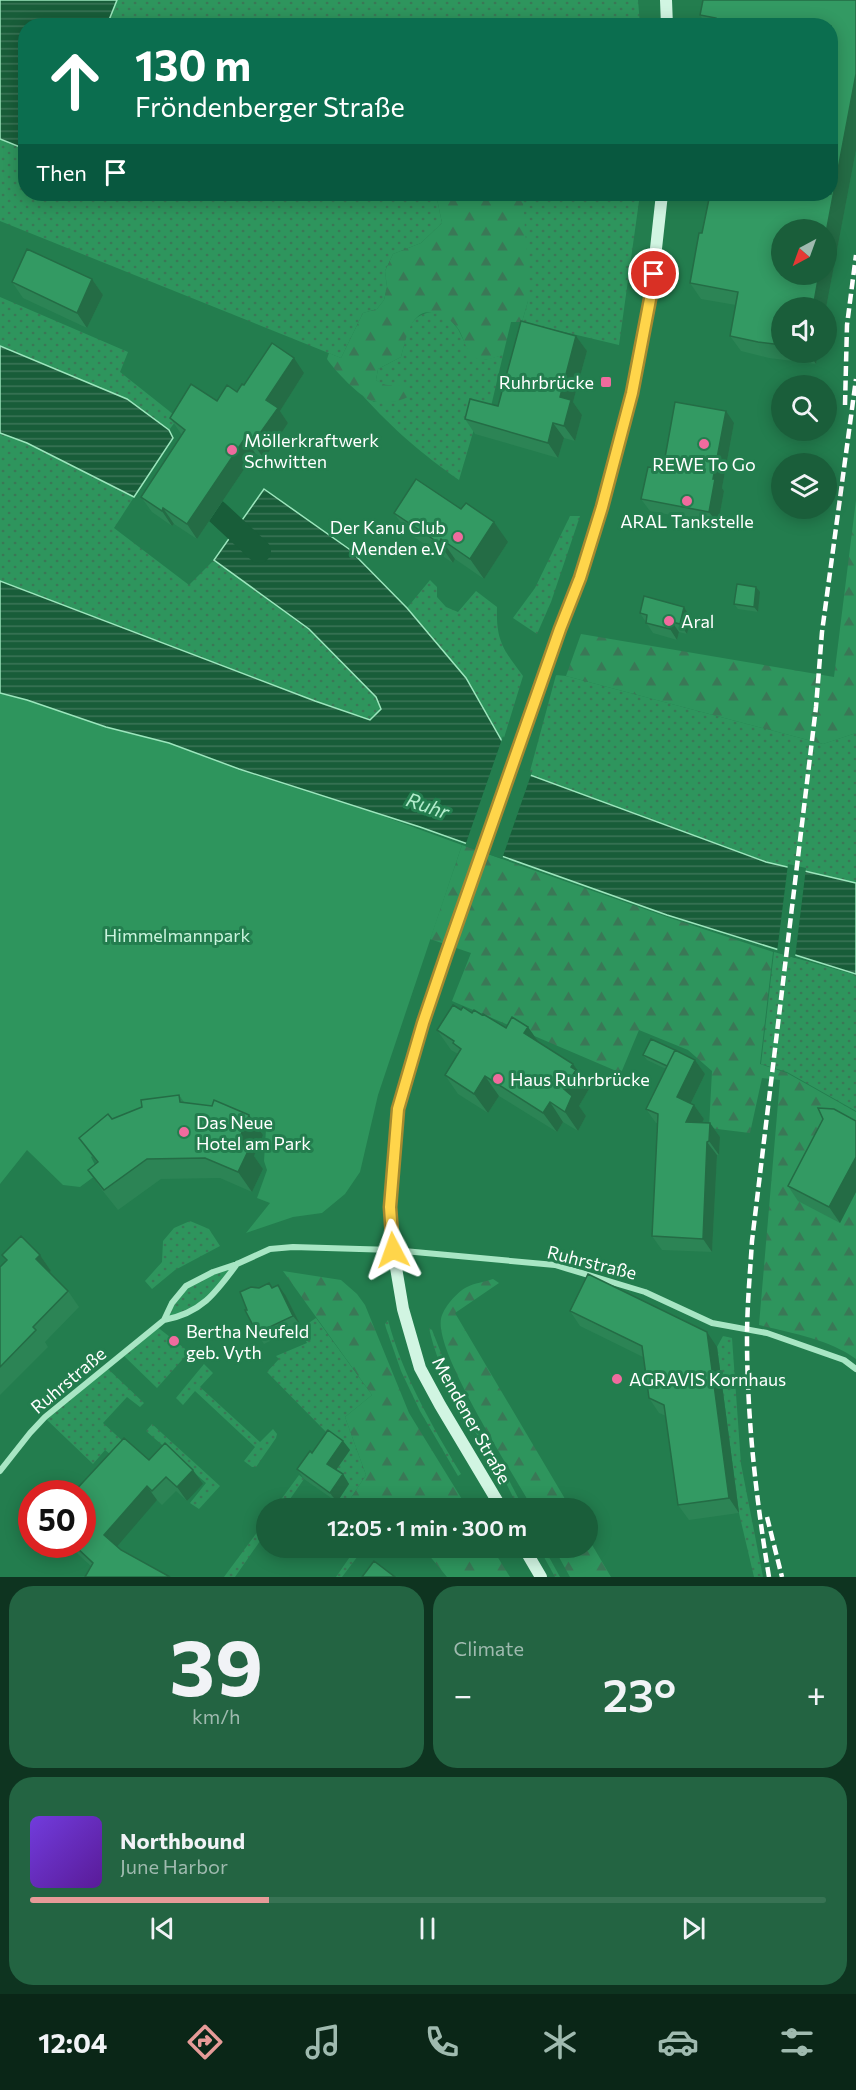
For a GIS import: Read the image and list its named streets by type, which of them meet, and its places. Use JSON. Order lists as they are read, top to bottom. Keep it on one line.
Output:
{"streets":{"main road":["Mendener Straße"],"street":["Ruhrstraße"]},"crossings":[["Ruhrstraße","Mendener Straße"]],"water":["Ruhr"],"parks":["Himmelmannpark"],"places":{"transit":["Ruhrbrücke"],"other":["REWE To Go","Möllerkraftwerk Schwitten","ARAL Tankstelle","Der Kanu Club Menden e.V","Aral","Haus Ruhrbrücke","Das Neue Hotel am Park","Bertha Neufeld geb. Vyth","AGRAVIS Kornhaus"]},"north":"bottom left","page":{"turn":["130 m","Fröndenberger Straße"],"then":"Then","limit":"50","trip":"12:05 · 1 min · 300 m","tile":[["39","km/h"],"Climate"],"heat":["−","23°","+"],"song":["Northbound","June Harbor"],"tabs":"12:04"}}
